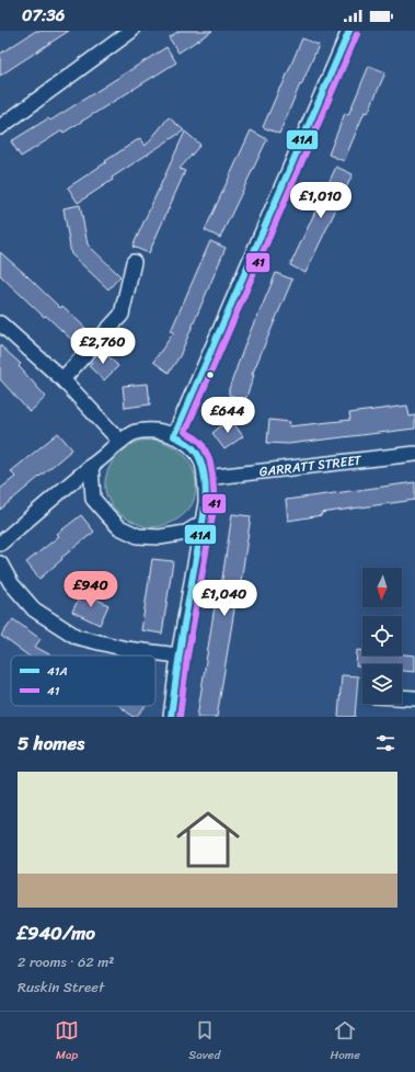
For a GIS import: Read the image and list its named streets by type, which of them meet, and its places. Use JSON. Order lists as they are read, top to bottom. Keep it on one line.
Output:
{"streets":{"street":["GARRATT STREET"]},"lines":["transit line 41A","transit line 41"],"legend":["41A","41"],"north":"bottom","page":{"status":"07:36","price":["£1,010","£2,760","£644","£940","£1,040"],"heading":"5 homes","list":[{"name":"£940/mo","note":"2 rooms · 62 m² · Ruskin Street"}],"tabs":["Map","Saved","Home"]}}
